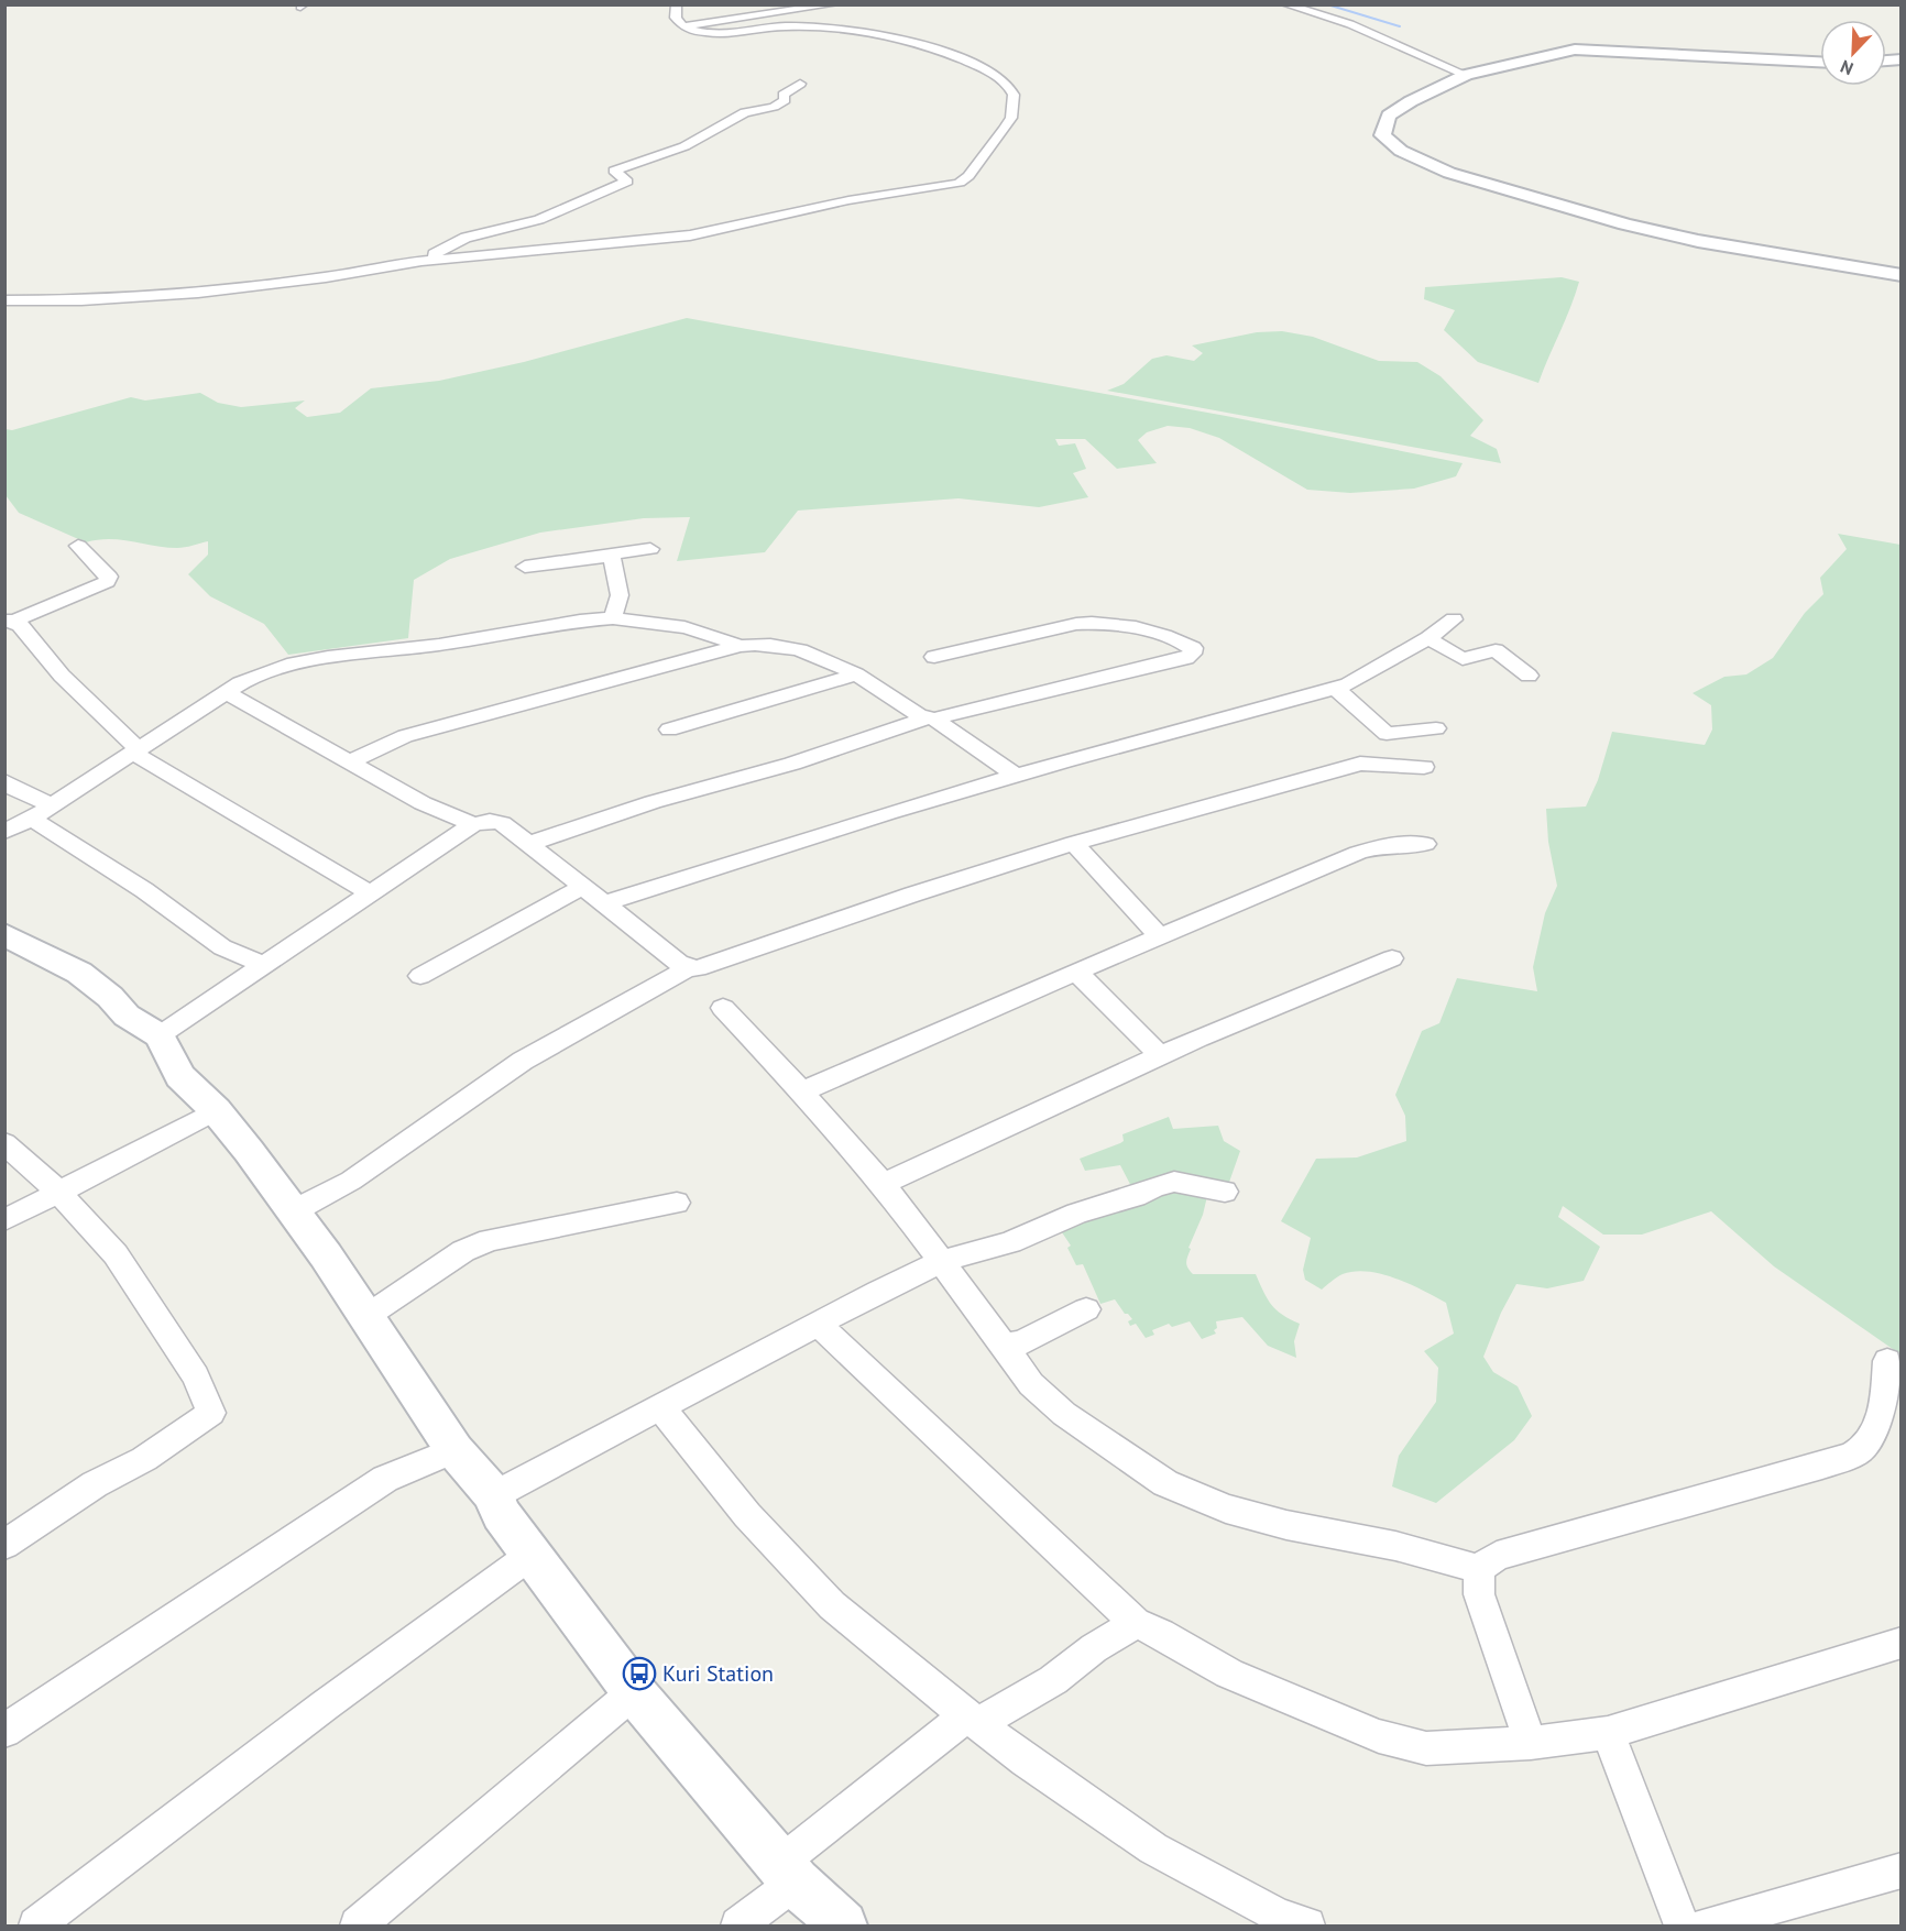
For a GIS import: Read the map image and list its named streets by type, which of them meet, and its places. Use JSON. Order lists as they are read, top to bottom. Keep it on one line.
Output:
{"places":{"bus stop":["Kuri Station"]},"north":"bottom left"}
